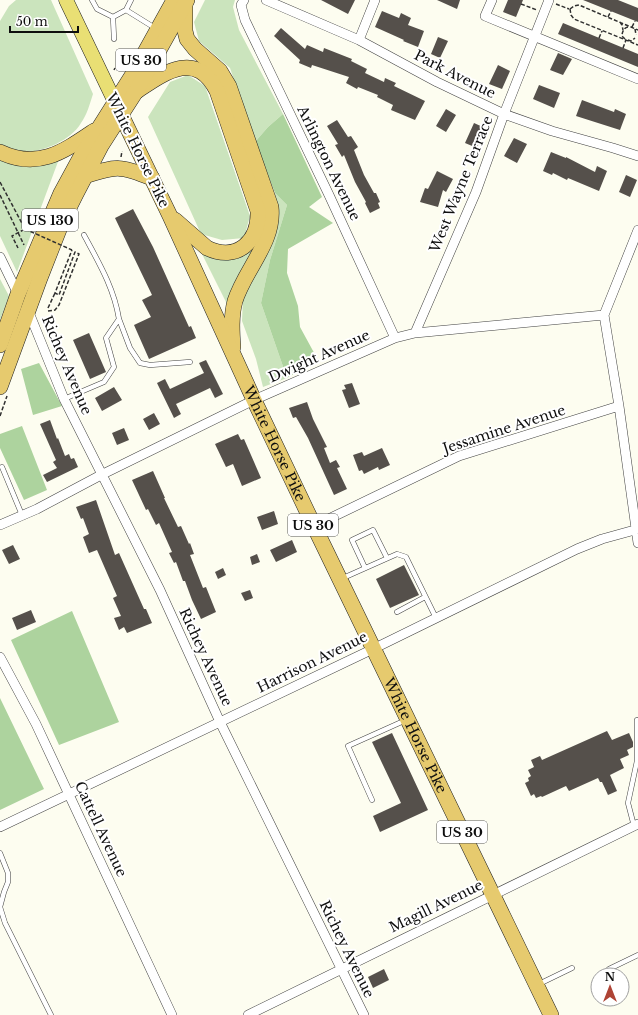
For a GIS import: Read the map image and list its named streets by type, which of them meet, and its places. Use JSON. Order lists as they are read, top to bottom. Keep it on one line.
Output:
{"streets":{"highway":["US 30","White Horse Pike","US 130"],"street":["Park Avenue","Arlington Avenue","West Wayne Terrace","Dwight Avenue","Richey Avenue","Jessamine Avenue","Harrison Avenue","Cattell Avenue","Magill Avenue"]},"crossings":[["US 30","White Horse Pike"],["US 30","US 130"],["Park Avenue","West Wayne Terrace"],["White Horse Pike","US 130"],["White Horse Pike","Dwight Avenue"],["White Horse Pike","Jessamine Avenue"],["White Horse Pike","Harrison Avenue"],["White Horse Pike","Magill Avenue"],["Arlington Avenue","Dwight Avenue"],["West Wayne Terrace","Dwight Avenue"],["US 130","Richey Avenue"],["Dwight Avenue","Richey Avenue"],["Richey Avenue","Harrison Avenue"],["Richey Avenue","Magill Avenue"],["Harrison Avenue","Cattell Avenue"]],"scale_bar":"50 m","north":"top"}
